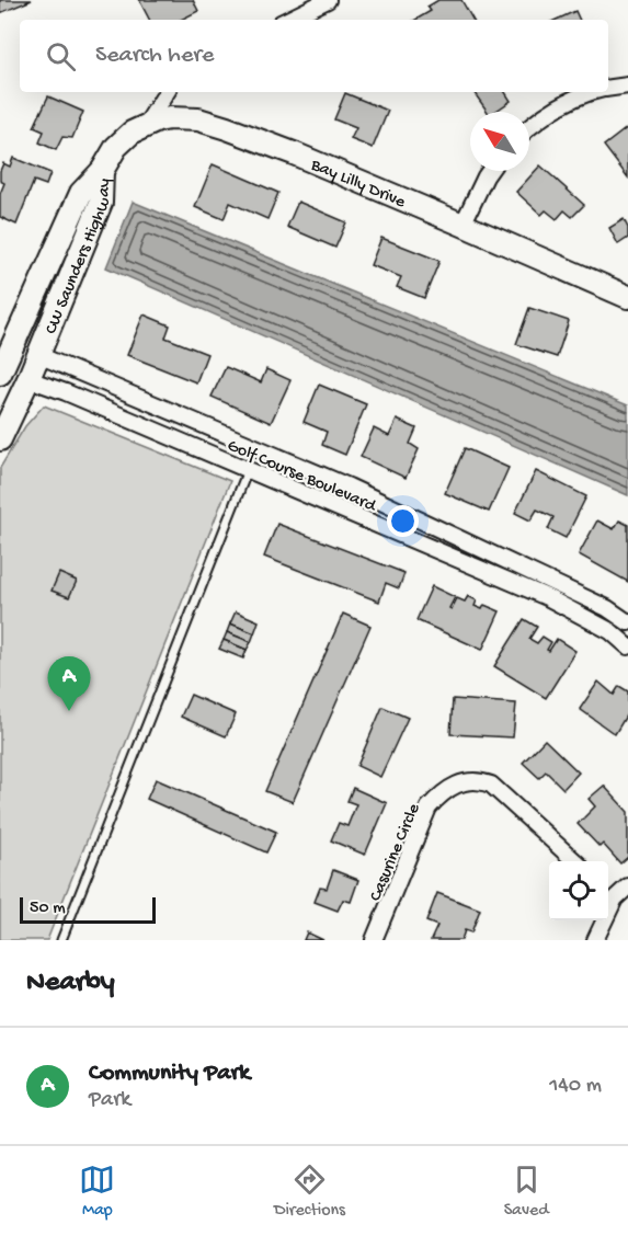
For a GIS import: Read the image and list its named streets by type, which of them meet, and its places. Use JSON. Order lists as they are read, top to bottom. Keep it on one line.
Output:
{"streets":{"main road":["Bay Lilly Drive","CW Saunders Highway"],"street":["Golf Course Boulevard","Casurine Circle"]},"crossings":[["Bay Lilly Drive","CW Saunders Highway"],["CW Saunders Highway","Golf Course Boulevard"]],"scale_bar":"50 m","north":"top left","page":{"search":"Search here","pins":"A","scale":"50 m","heading":"Nearby","list":[{"mark":"A","name":"Community Park","note":"Park","value":"140 m"}],"nav":["Map","Directions","Saved"]}}
